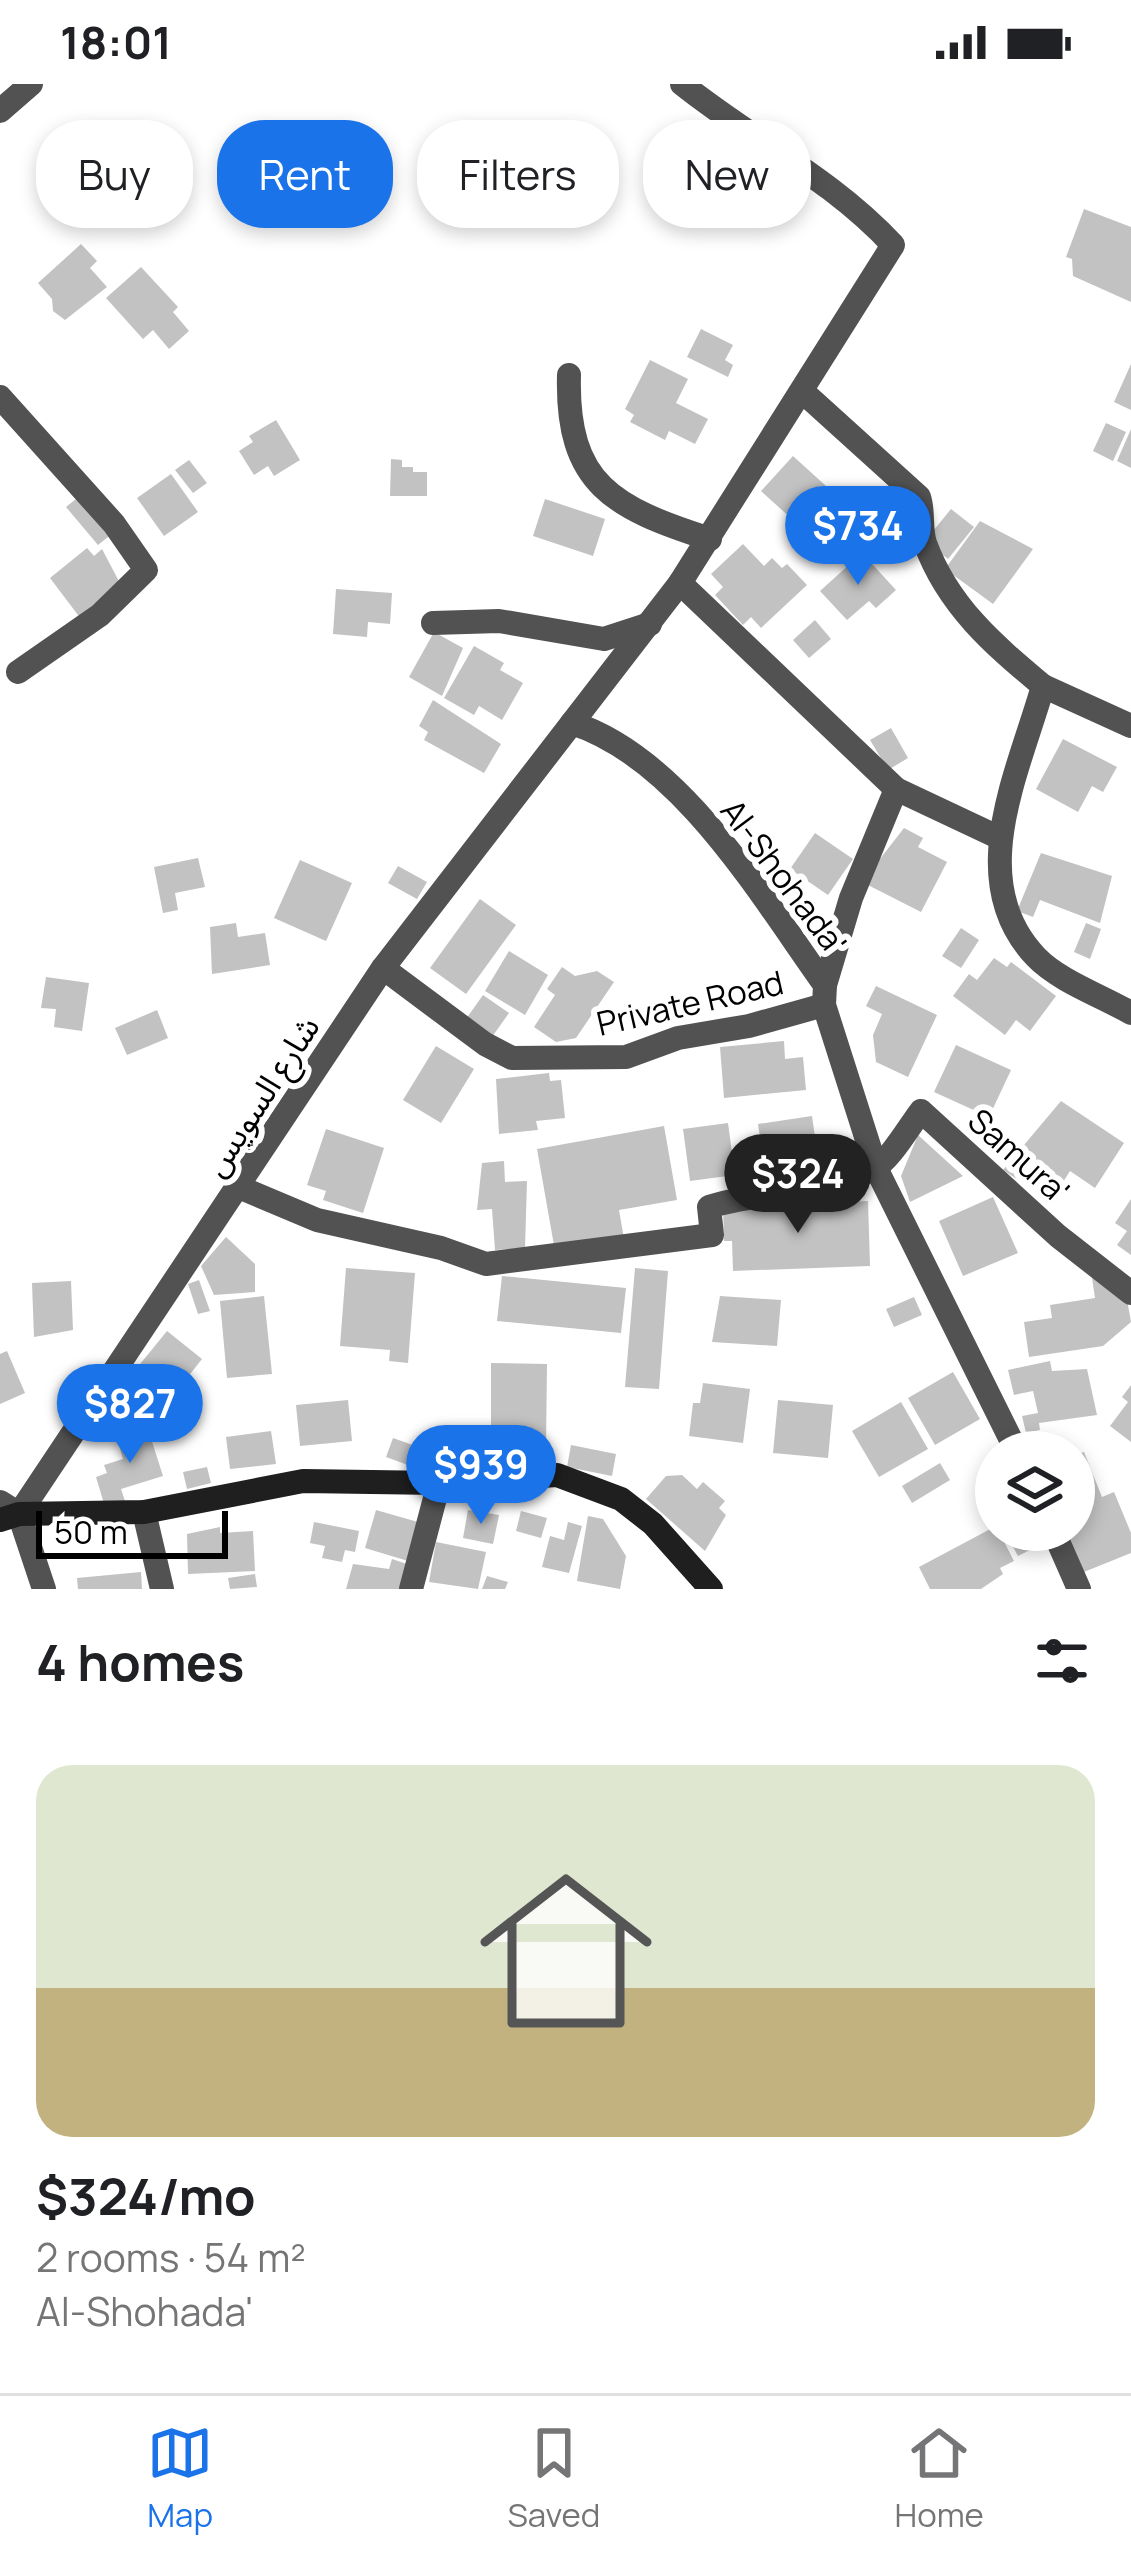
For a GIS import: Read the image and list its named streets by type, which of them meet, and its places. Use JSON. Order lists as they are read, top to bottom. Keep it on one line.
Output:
{"streets":{"street":["Al-Shohada'","Private Road","شارع السويس","Samura'"]},"crossings":[["Al-Shohada'","Private Road"],["Al-Shohada'","شارع السويس"],["Al-Shohada'","Samura'"],["Private Road","شارع السويس"]],"scale_bar":"50 m","page":{"status":"18:01","chip":["Buy","Rent","Filters","New"],"price":["$734","$324","$827","$939"],"scale":"50 m","heading":"4 homes","list":[{"name":"$324/mo","note":"2 rooms · 54 m² · Al-Shohada'"}],"tabs":["Map","Saved","Home"]}}
